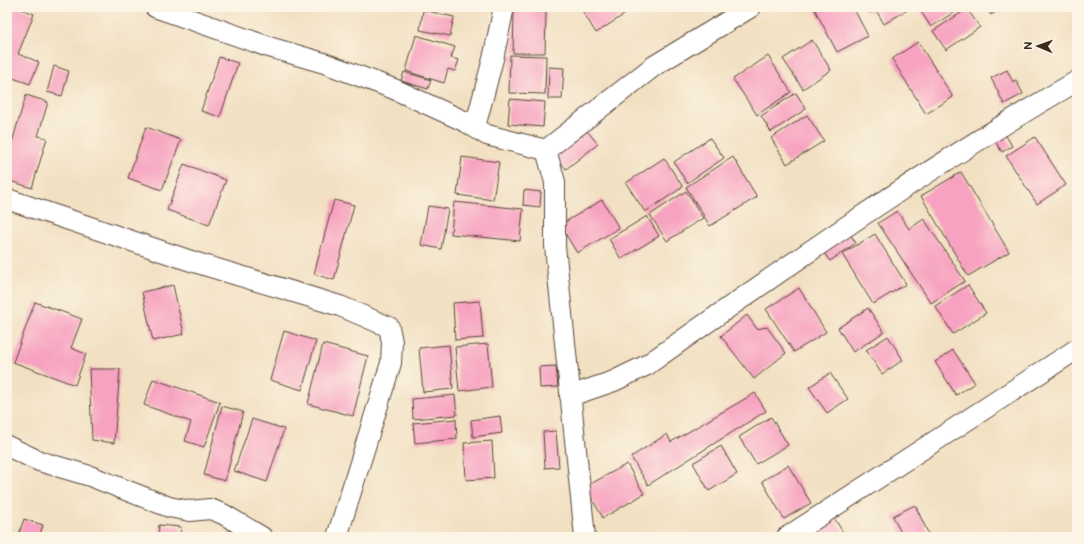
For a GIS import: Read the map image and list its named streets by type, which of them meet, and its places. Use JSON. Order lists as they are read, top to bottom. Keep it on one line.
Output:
{"north":"left"}
